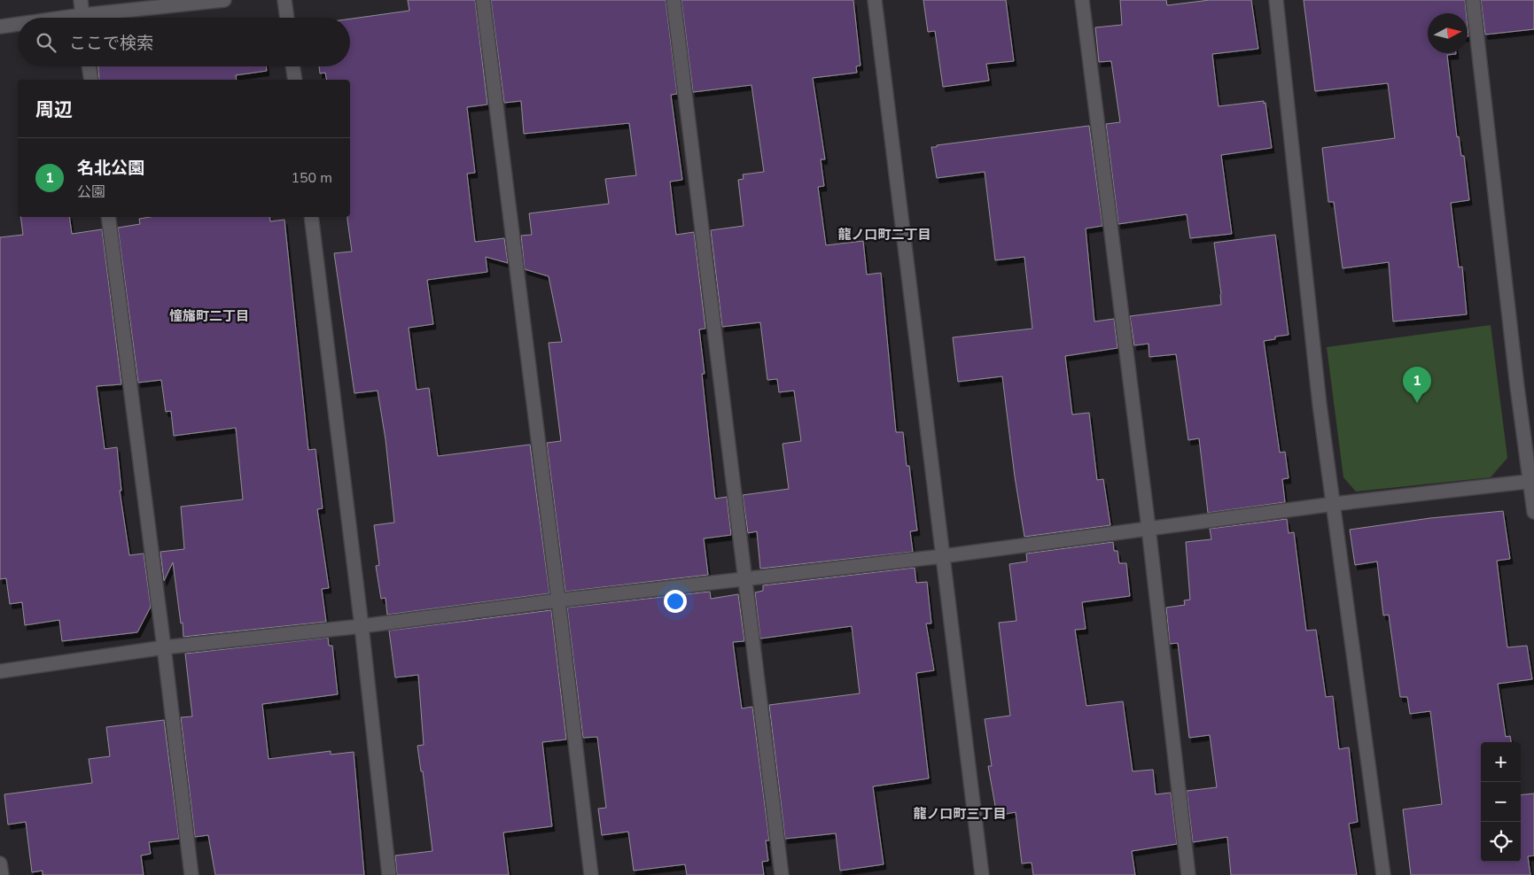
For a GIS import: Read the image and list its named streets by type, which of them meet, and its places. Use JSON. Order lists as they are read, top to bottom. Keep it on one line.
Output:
{"districts":["龍ノ口町二丁目","憧旛町二丁目","龍ノ口町三丁目"],"north":"right","page":{"search":"ここで検索","heading":"周辺","list":[{"mark":"1","name":"名北公園","note":"公園","value":"150 m"}],"pins":"1","map_buttons":["+","−"]}}
